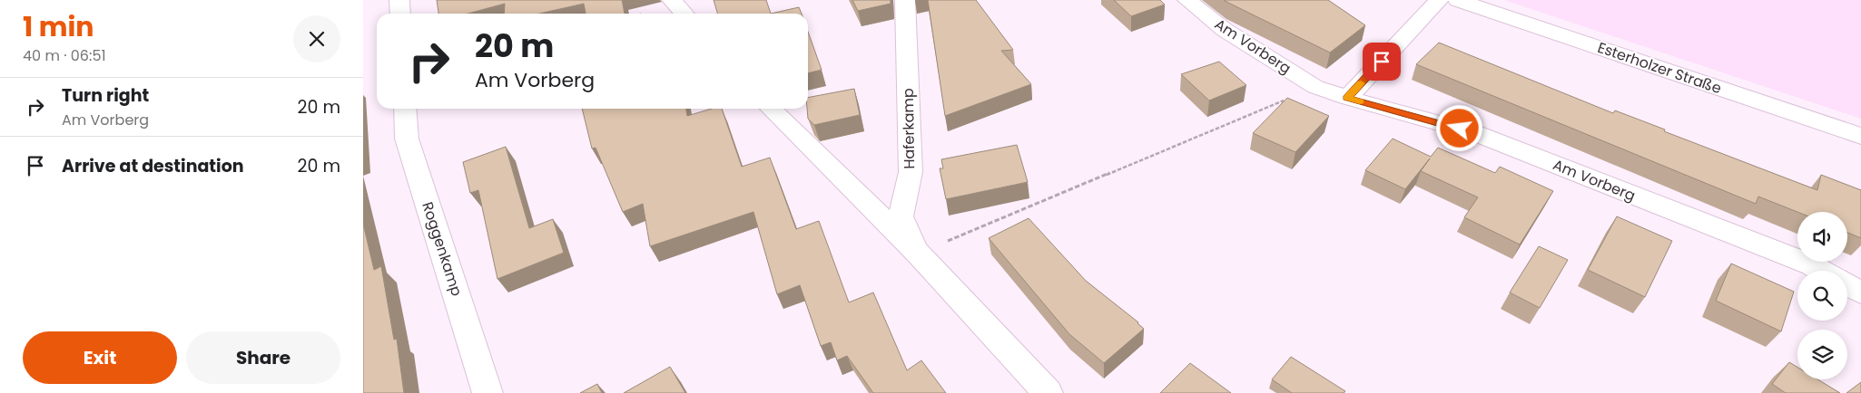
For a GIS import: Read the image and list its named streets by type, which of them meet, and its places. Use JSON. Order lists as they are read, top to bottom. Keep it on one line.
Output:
{"streets":{"street":["Am Vorberg","Esterholzer Straße","Haferkamp","Roggenkamp"]},"page":{"heading":["1 min","40 m · 06:51"],"turn":["20 m","Am Vorberg"],"list":[{"name":"Turn right","note":"Am Vorberg","value":"20 m"},{"name":"Arrive at destination","value":"20 m"}],"buttons":["Exit","Share"]}}
